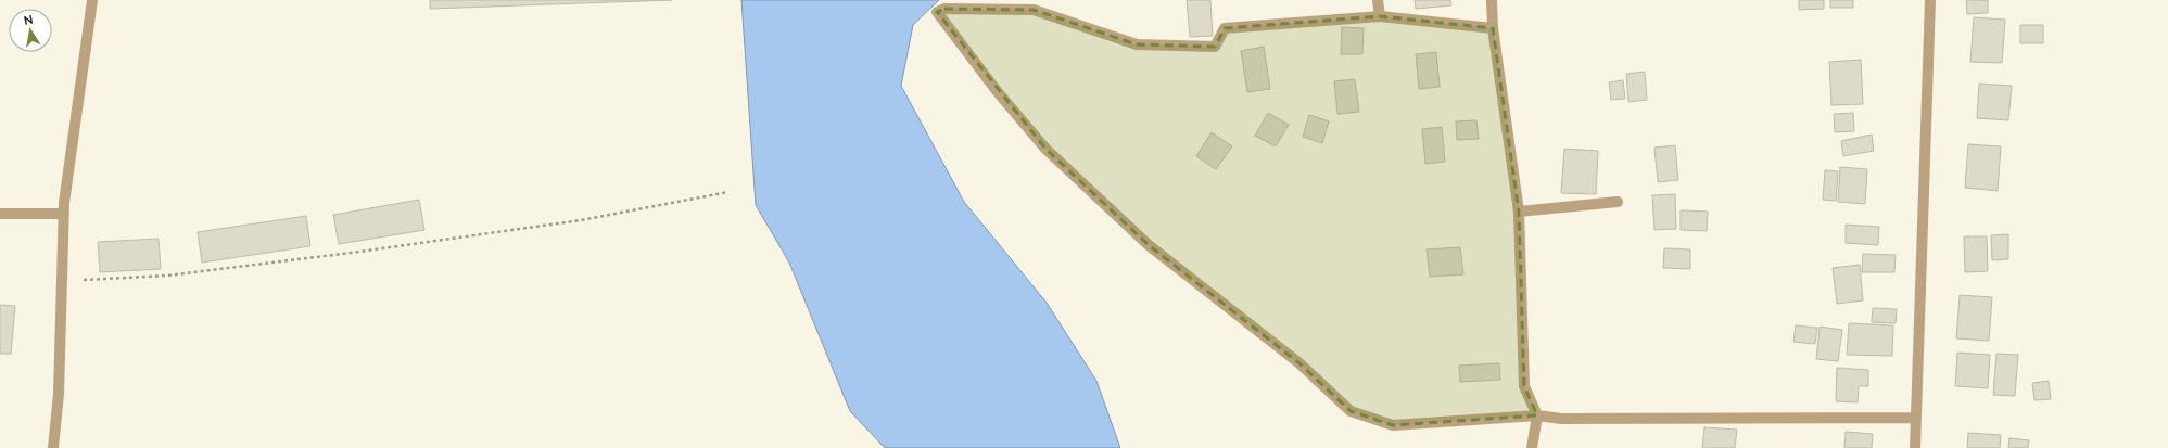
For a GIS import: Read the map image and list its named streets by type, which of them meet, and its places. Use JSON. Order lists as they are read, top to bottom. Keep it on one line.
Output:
{"north":"top"}
